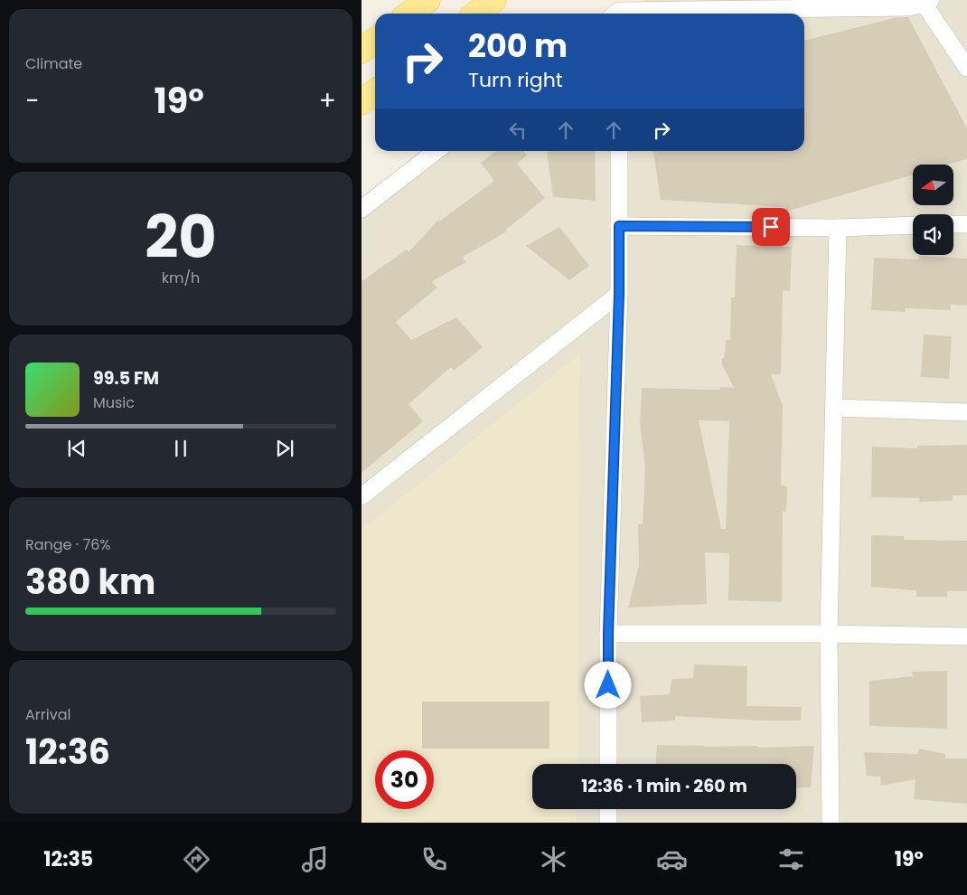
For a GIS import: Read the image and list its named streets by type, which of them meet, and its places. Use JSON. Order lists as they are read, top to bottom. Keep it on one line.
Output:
{"north":"left","page":{"tile":["Climate",["20","km/h"],["Range · 76%","380 km"],["Arrival","12:36"]],"turn":["200 m","Turn right"],"heat":["−","19°","+"],"song":["99.5 FM","Music"],"limit":"30","trip":"12:36 · 1 min · 260 m","tabs":["12:35","19°"]}}
